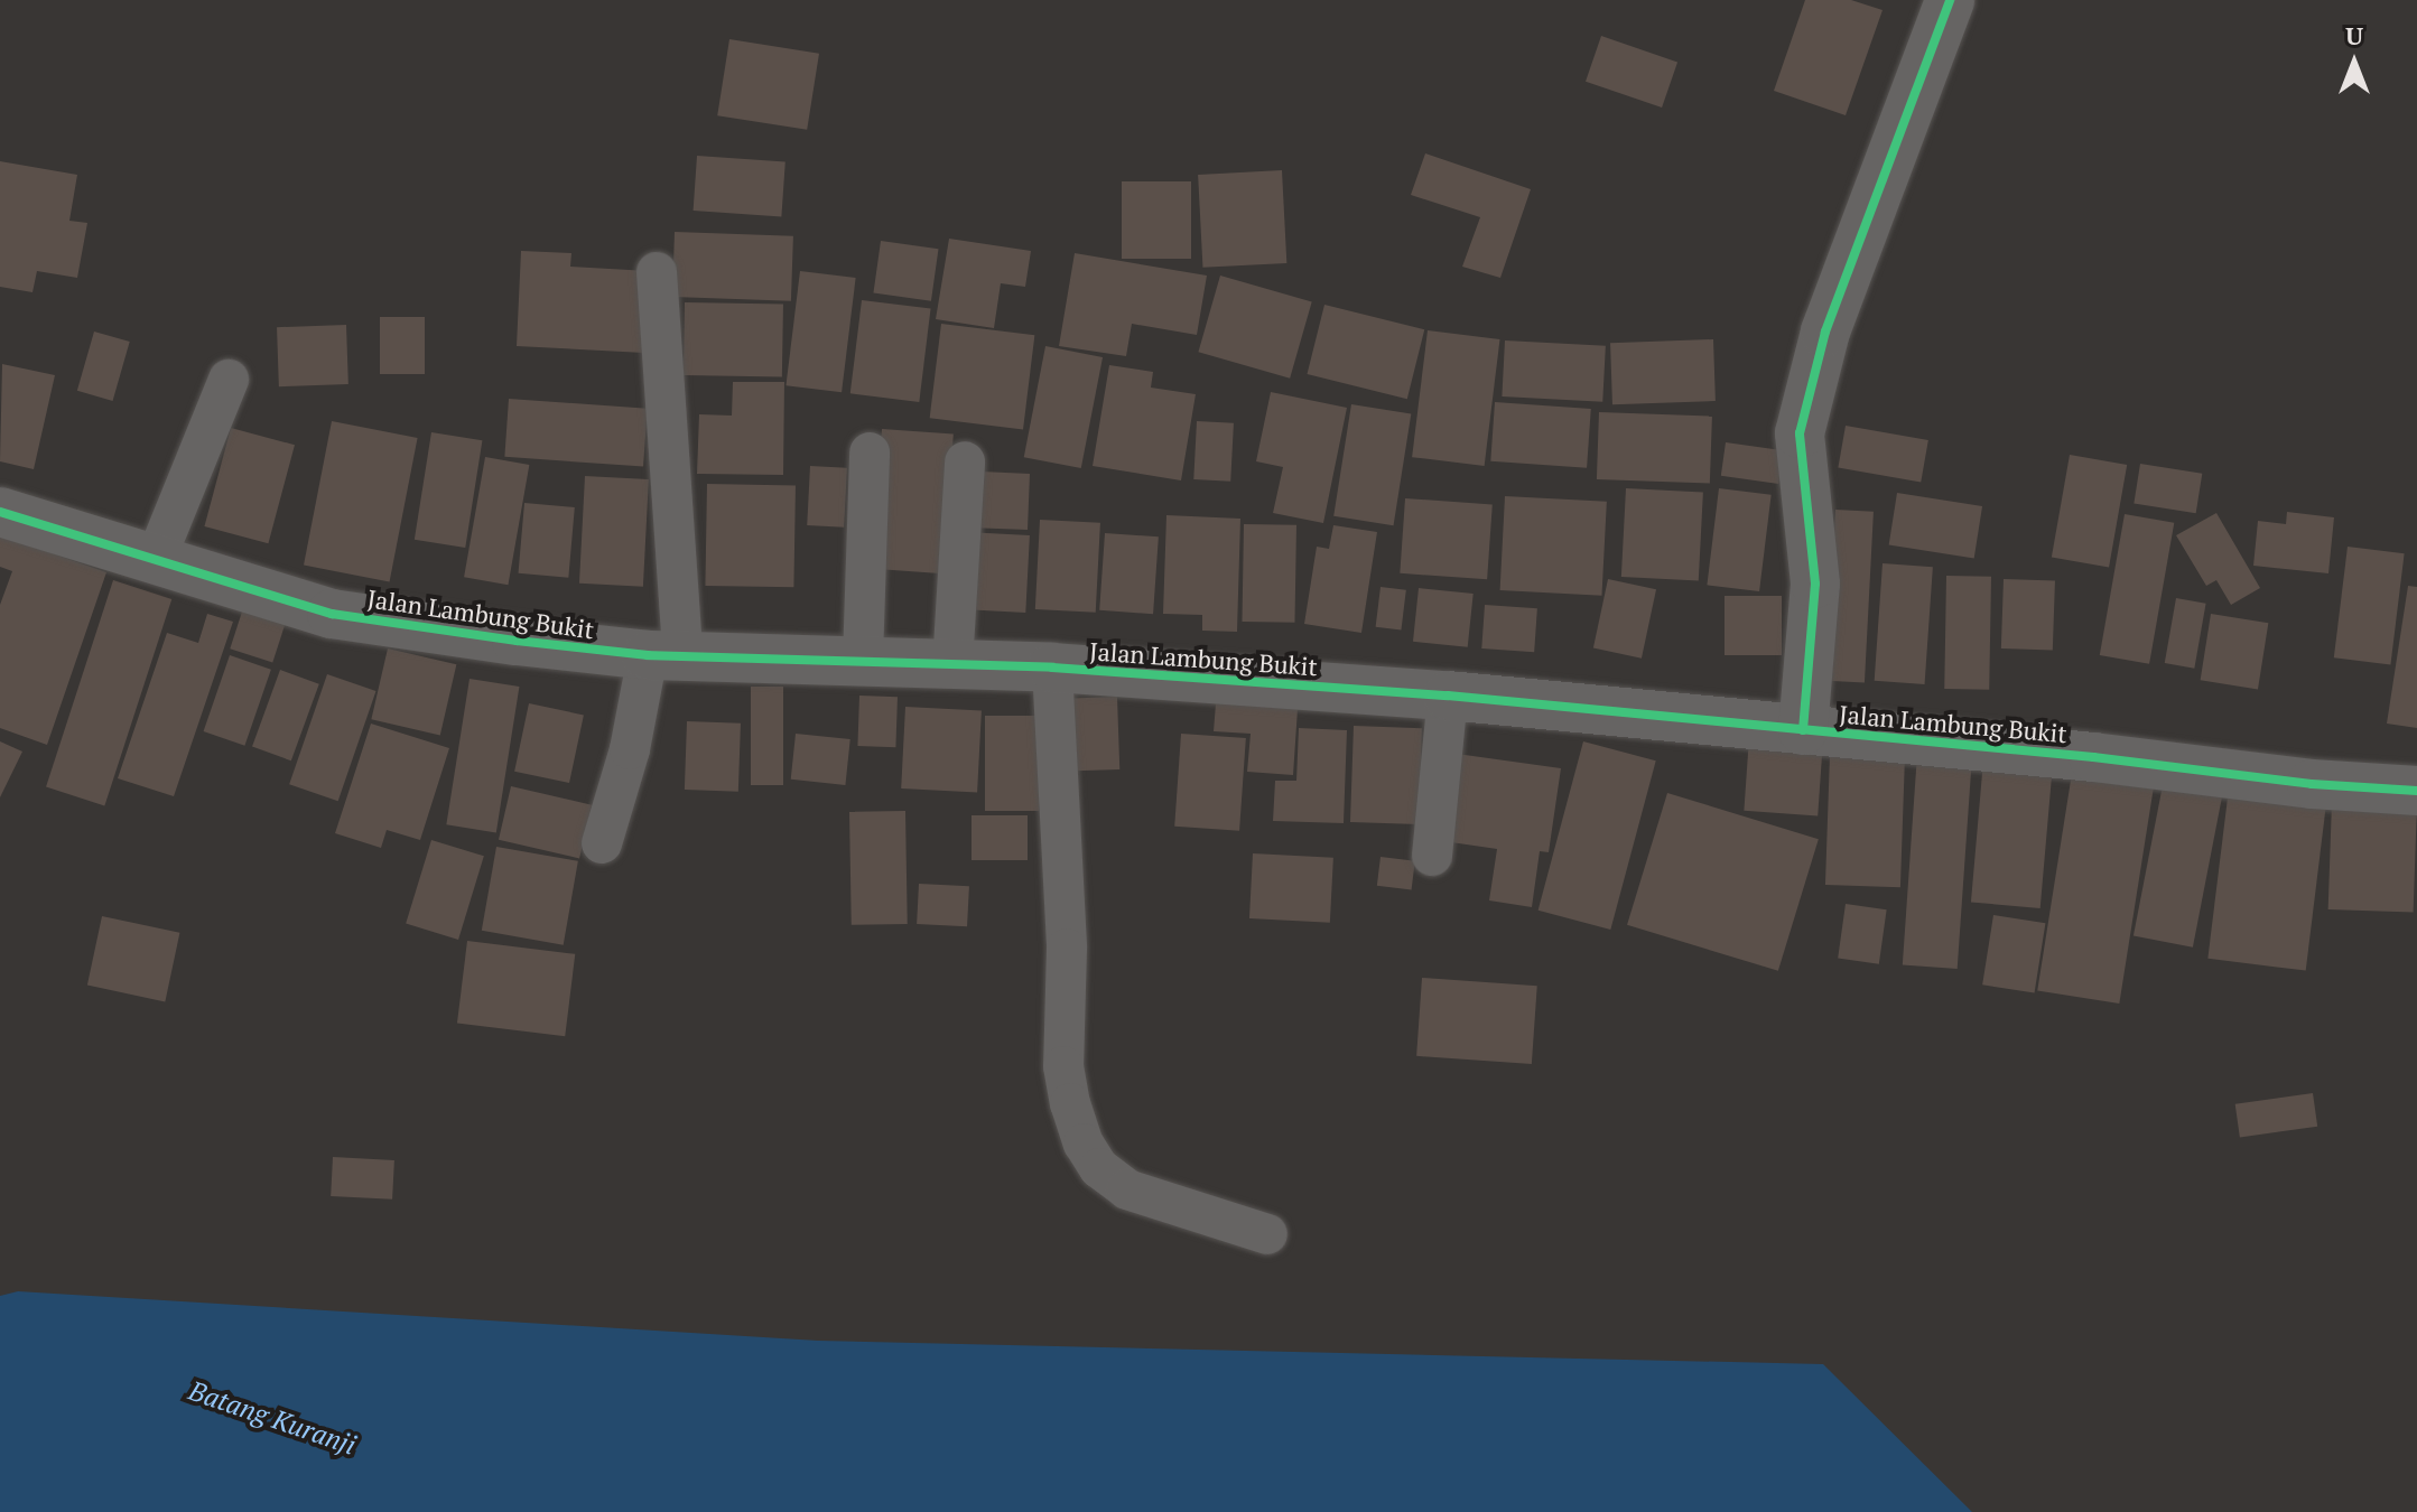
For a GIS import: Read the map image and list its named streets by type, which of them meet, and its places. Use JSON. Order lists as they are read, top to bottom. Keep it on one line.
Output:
{"streets":{"street":["Jalan Lambung Bukit"]},"water":["Batang Kuranji"],"north":"top"}
